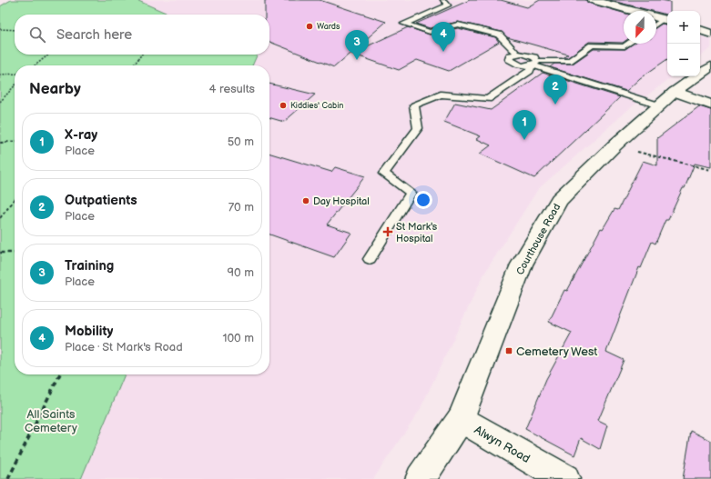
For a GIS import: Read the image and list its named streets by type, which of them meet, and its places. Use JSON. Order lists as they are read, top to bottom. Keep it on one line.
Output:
{"streets":{"street":["Courthouse Road","Alwyn Road"]},"crossings":[["Courthouse Road","Alwyn Road"]],"parks":["All Saints Cemetery"],"places":{"other":["Wards","Kiddies' Cabin","Day Hospital"],"health":["St Mark's Hospital"],"transit":["Cemetery West"]},"north":"bottom","page":{"map_buttons":["+","−"],"search":"Search here","pins":["4","3","2","1"],"heading":["Nearby","4 results"],"list":[{"mark":"1","name":"X-ray","note":"Place","value":"50 m"},{"mark":"2","name":"Outpatients","note":"Place","value":"70 m"},{"mark":"3","name":"Training","note":"Place","value":"90 m"},{"mark":"4","name":"Mobility","note":"Place · St Mark's Road","value":"100 m"}]}}
